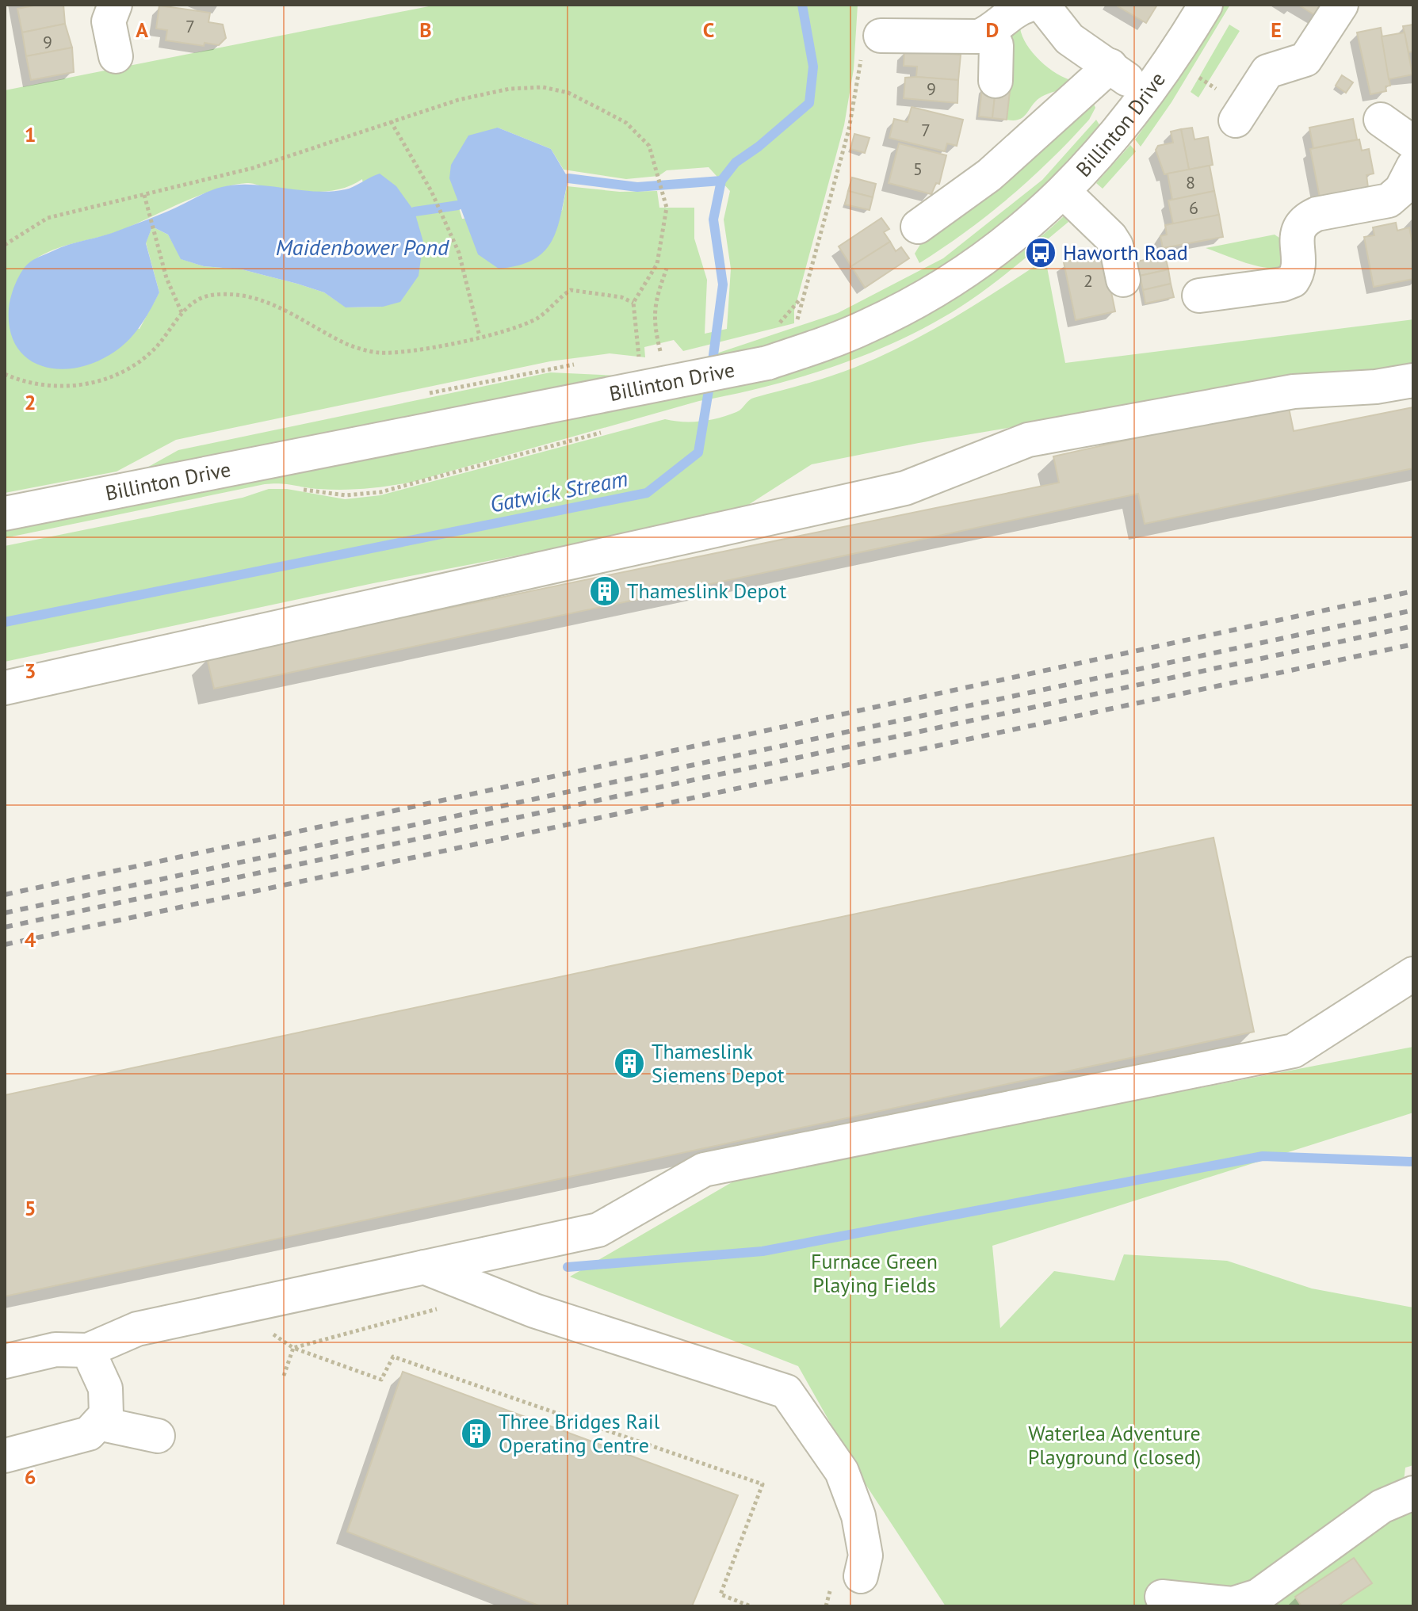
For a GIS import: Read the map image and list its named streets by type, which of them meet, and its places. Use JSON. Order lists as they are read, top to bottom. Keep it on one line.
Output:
{"streets":{"street":["Billinton Drive"]},"water":["Maidenbower Pond","Gatwick Stream"],"parks":["Furnace Green Playing Fields","Waterlea Adventure Playground (closed)"],"places":{"bus stop":["Haworth Road"],"building":["Thameslink Depot","Thameslink Siemens Depot","Three Bridges Rail Operating Centre"]},"house_numbers":["7","9","9","7","5","8","6","2"],"grid":{"columns":["A","B","C","D","E"],"rows":["1","2","3","4","5","6"]}}
